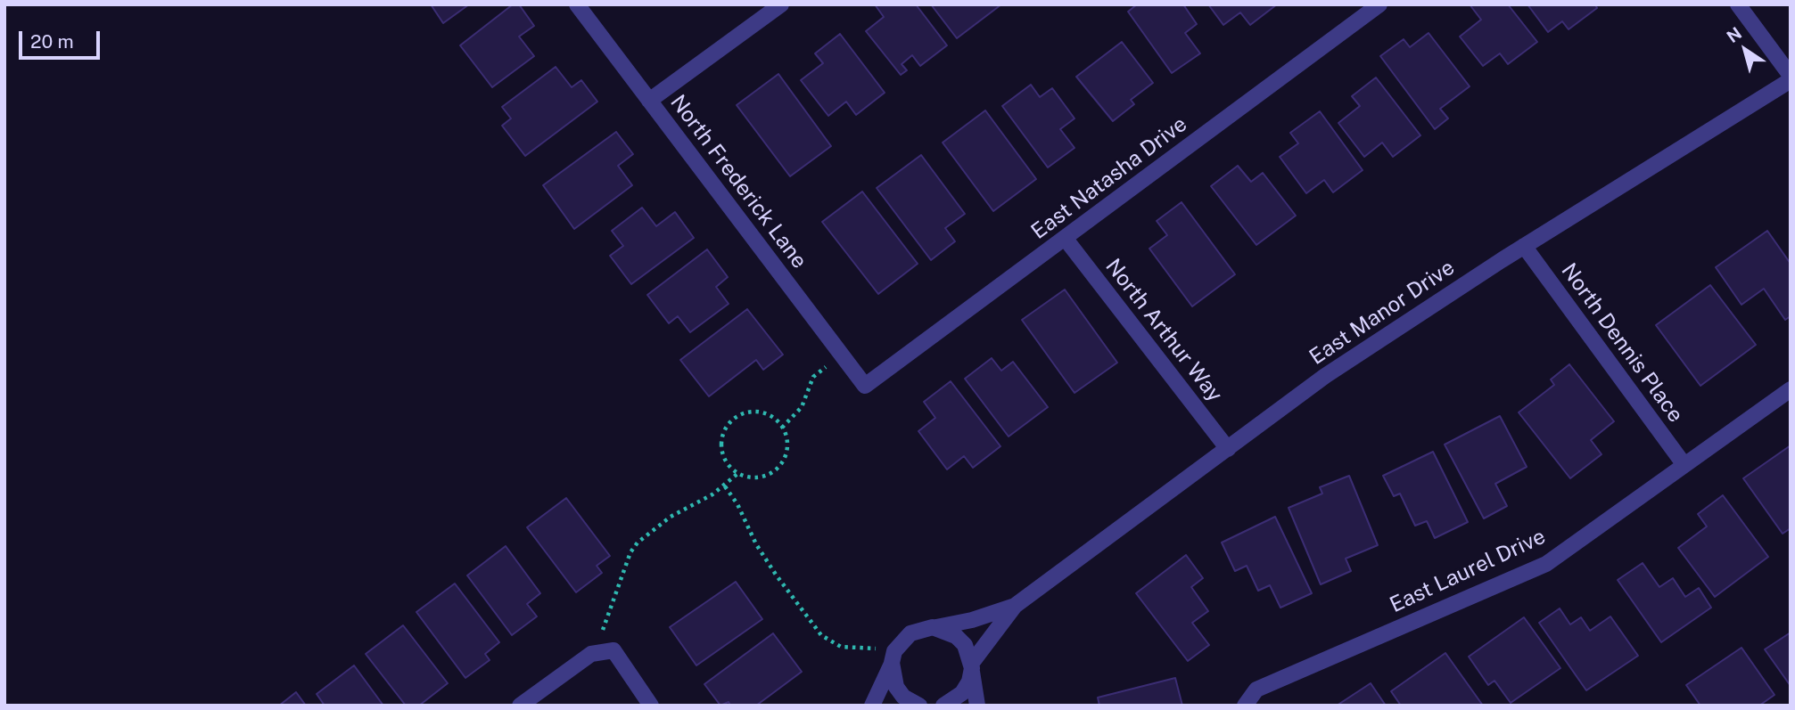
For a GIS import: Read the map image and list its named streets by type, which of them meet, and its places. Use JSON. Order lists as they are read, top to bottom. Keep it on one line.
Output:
{"streets":{"street":["East Natasha Drive","North Frederick Lane","East Manor Drive","North Arthur Way","North Dennis Place","East Laurel Drive"]},"crossings":[["East Natasha Drive","North Frederick Lane"],["East Natasha Drive","North Arthur Way"],["East Manor Drive","North Arthur Way"],["East Manor Drive","North Dennis Place"],["North Dennis Place","East Laurel Drive"]],"scale_bar":"20 m","north":"top left"}
